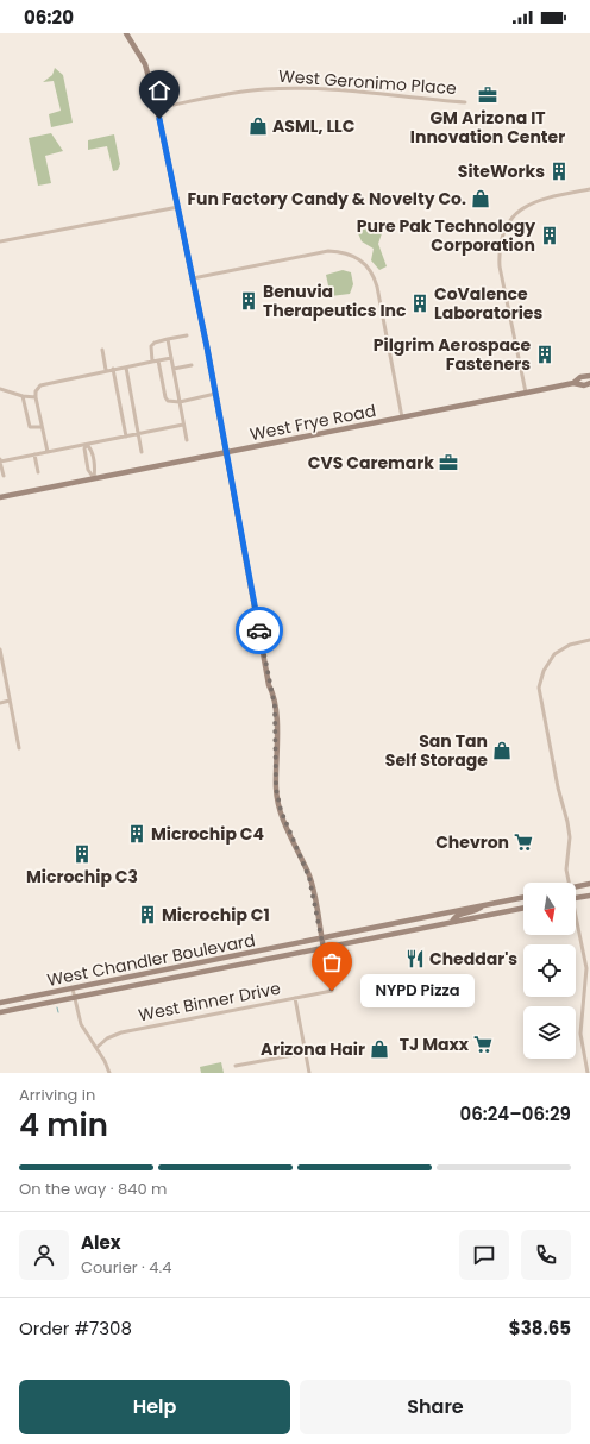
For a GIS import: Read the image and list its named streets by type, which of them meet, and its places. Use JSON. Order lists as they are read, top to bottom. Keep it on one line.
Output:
{"streets":{"street":["West Geronimo Place","West Frye Road","West Chandler Boulevard","West Binner Drive"]},"crossings":[["West Chandler Boulevard","West Binner Drive"]],"places":{"office":["GM Arizona IT Innovation Center","CVS Caremark"],"shop":["ASML, LLC","Fun Factory Candy & Novelty Co.","San Tan Self Storage","Arizona Hair"],"building":["SiteWorks","Pure Pak Technology Corporation","Benuvia Therapeutics Inc","CoValence Laboratories","Pilgrim Aerospace Fasteners","Microchip C4","Microchip C3","Microchip C1"],"supermarket":["Chevron","TJ Maxx"],"restaurant":["Cheddar's"],"other":["NYPD Pizza"]},"north":"bottom","page":{"status":"06:20","bubble":"NYPD Pizza","heading":["4 min","Arriving in","06:24–06:29"],"panel":["Alex","Courier · 4.4","Order #7308","$38.65"],"bar":"On the way · 840 m","buttons":["Help","Share"]}}
